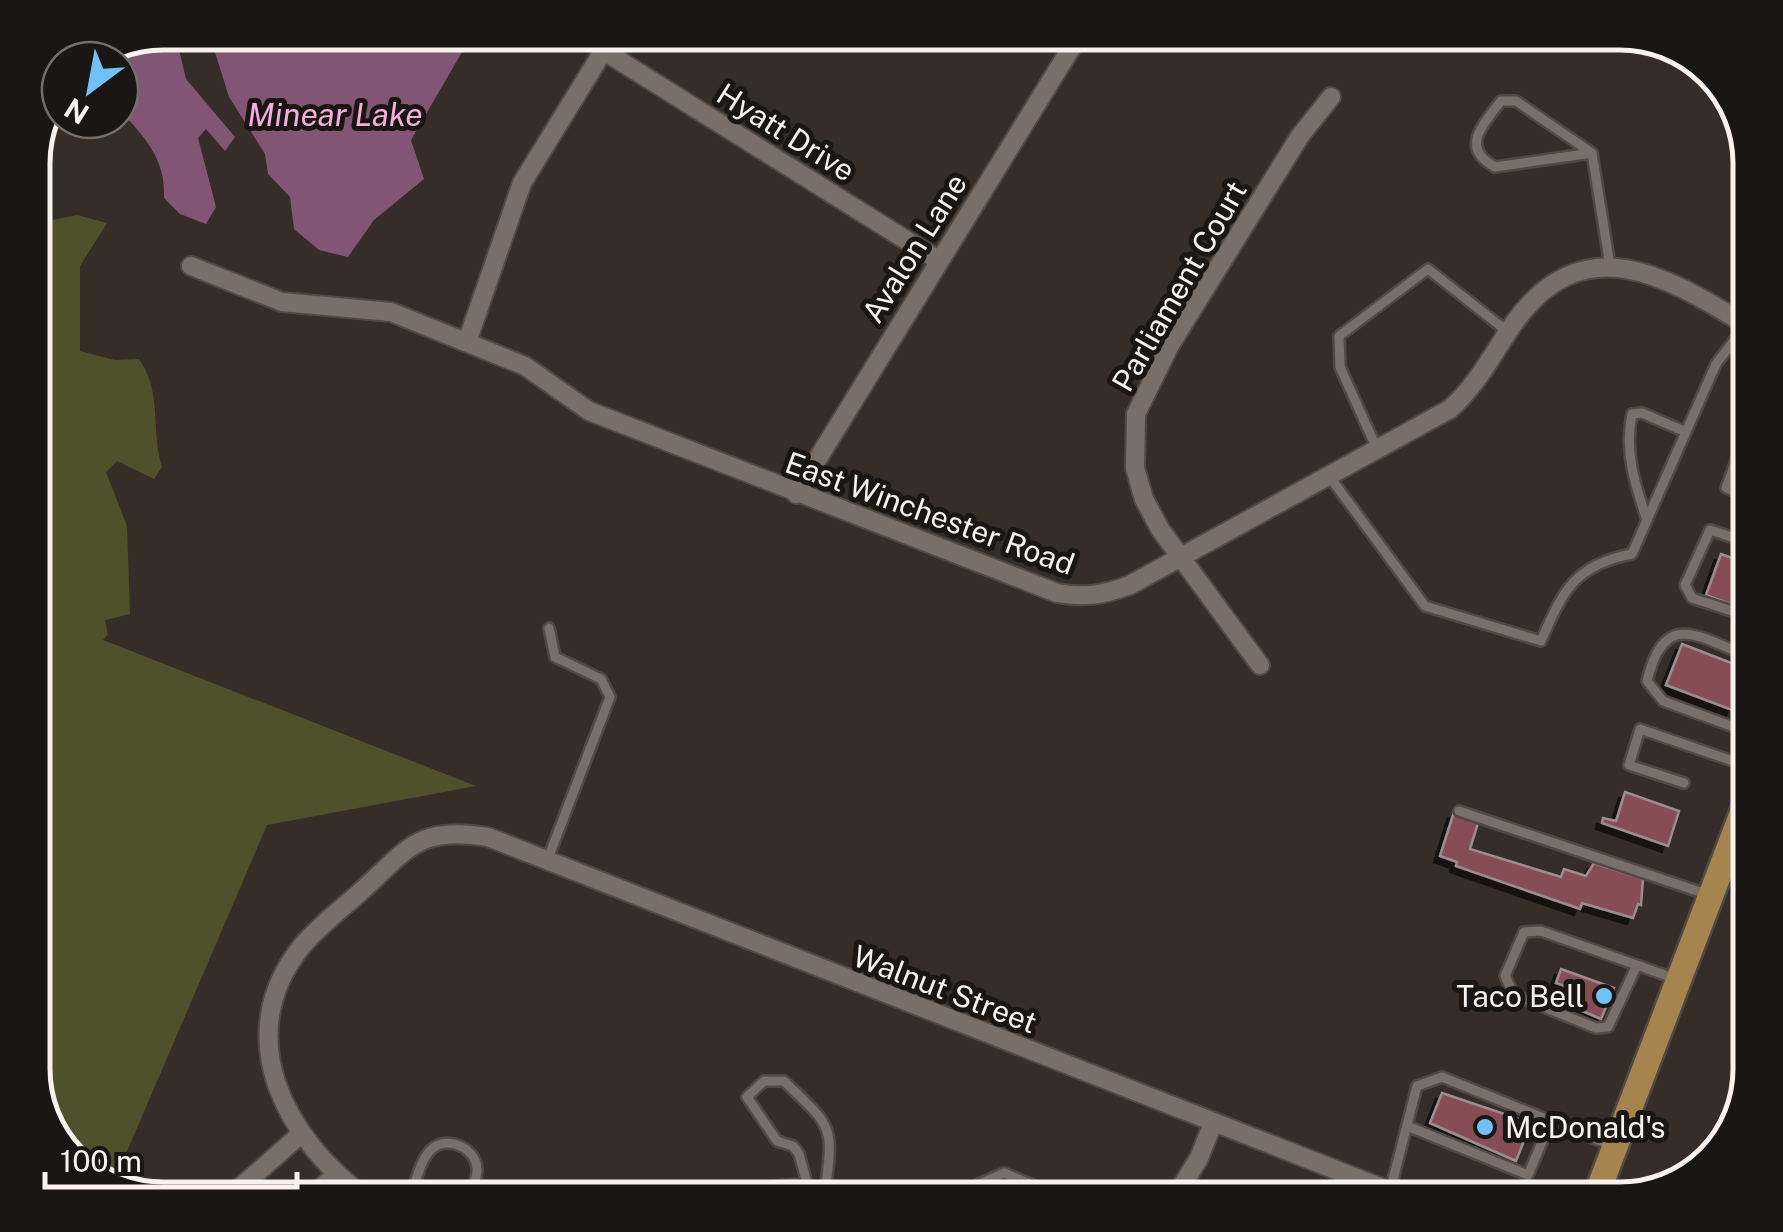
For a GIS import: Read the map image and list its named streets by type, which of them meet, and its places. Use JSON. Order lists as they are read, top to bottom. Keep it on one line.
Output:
{"streets":{"street":["Hyatt Drive","Avalon Lane","Parliament Court","East Winchester Road","Walnut Street"]},"crossings":[["Hyatt Drive","Avalon Lane"],["Avalon Lane","East Winchester Road"],["Parliament Court","East Winchester Road"]],"water":["Minear Lake"],"places":["Taco Bell","McDonald's"],"scale_bar":"100 m","north":"bottom left"}
